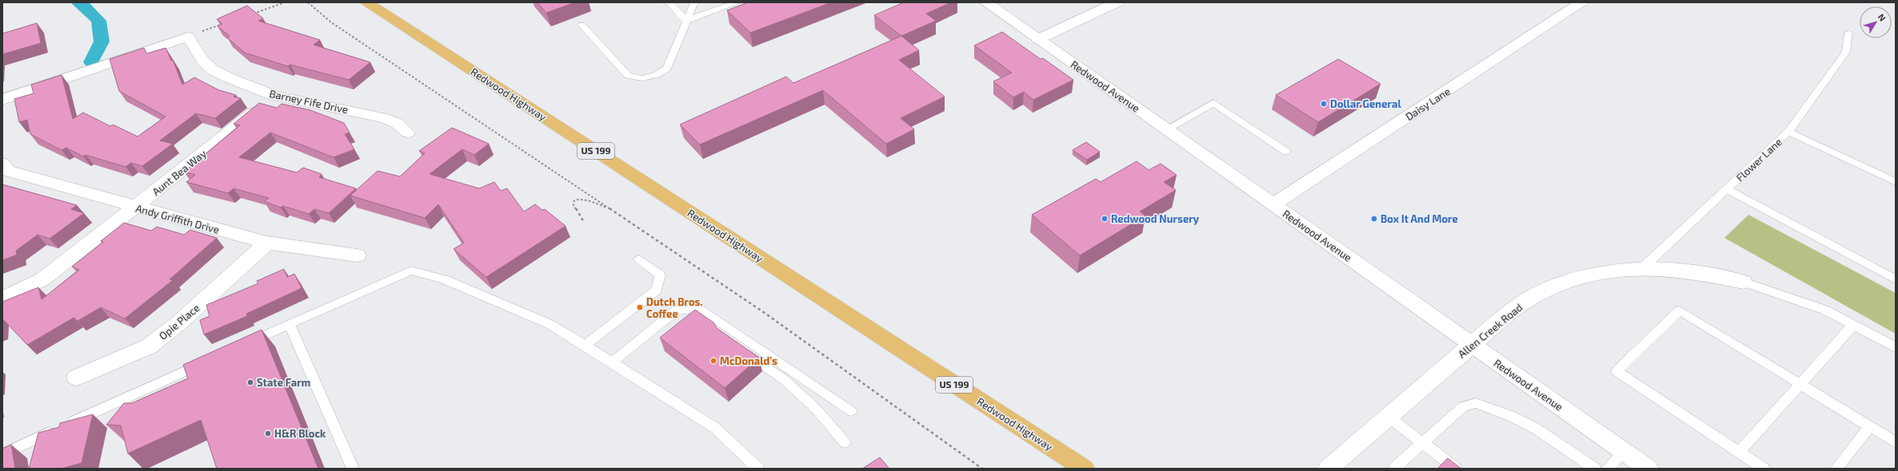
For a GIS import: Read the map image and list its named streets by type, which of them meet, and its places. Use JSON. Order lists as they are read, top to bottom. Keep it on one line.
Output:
{"streets":{"highway":["Redwood Highway","US 199"],"street":["Redwood Avenue","Barney Fife Drive","Daisy Lane","Aunt Bea Way","Andy Griffith Drive","Opie Place","Allen Creek Road"],"lane":["Flower Lane"]},"crossings":[["Redwood Avenue","Daisy Lane"],["Redwood Avenue","Allen Creek Road"],["Barney Fife Drive","Aunt Bea Way"],["Flower Lane","Allen Creek Road"],["Aunt Bea Way","Andy Griffith Drive"],["Andy Griffith Drive","Opie Place"]],"places":["Dollar General","Redwood Nursery","Box It And More","Dutch Bros. Coffee","McDonald's","State Farm","H&R Block"],"north":"top right"}
